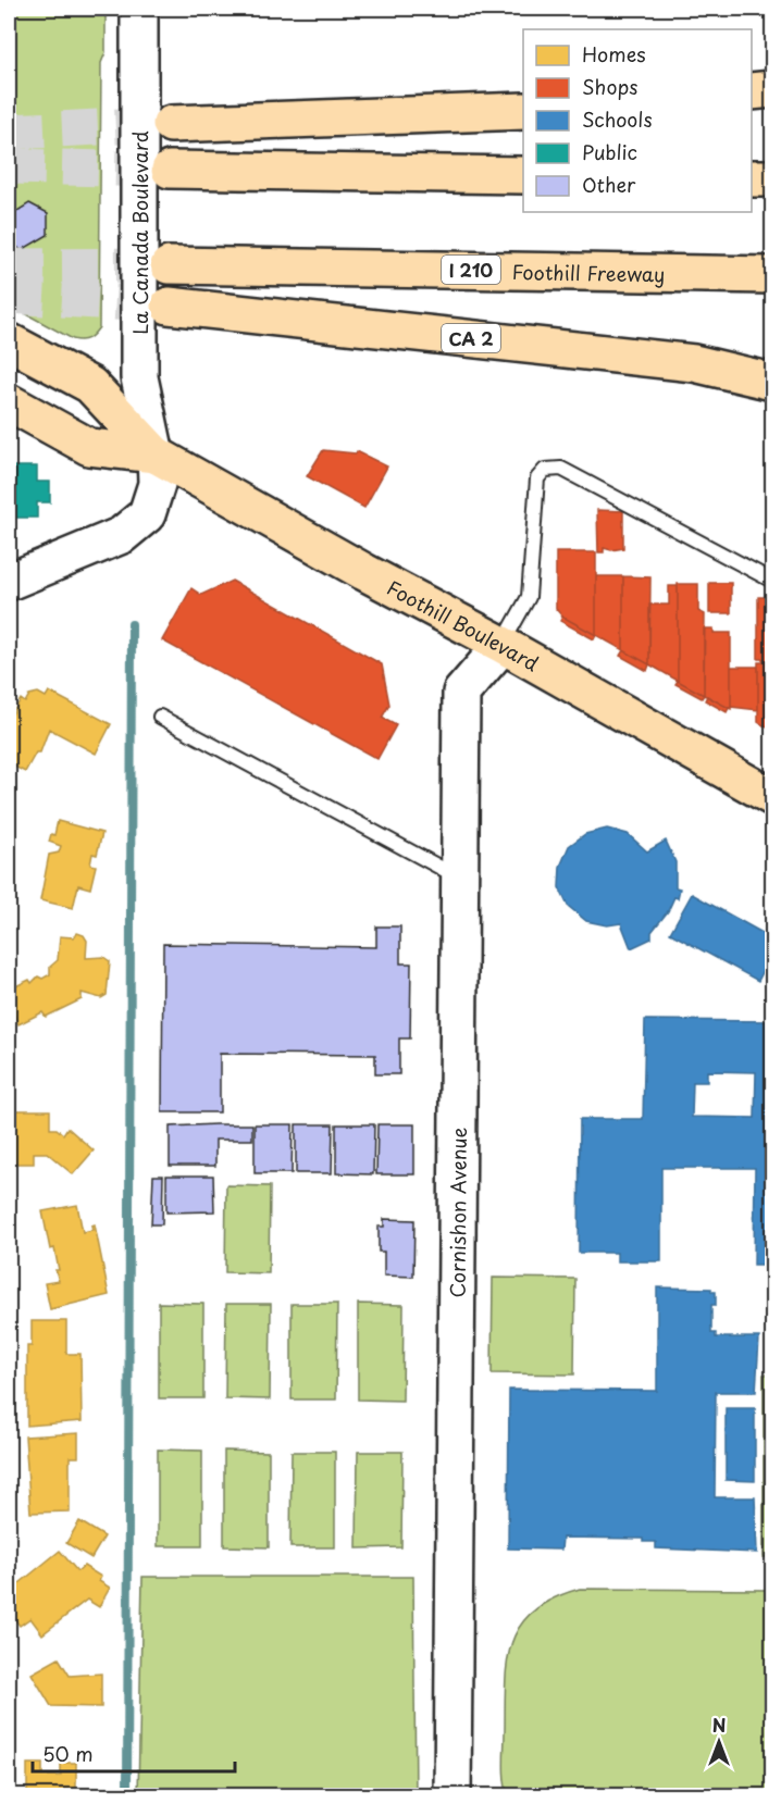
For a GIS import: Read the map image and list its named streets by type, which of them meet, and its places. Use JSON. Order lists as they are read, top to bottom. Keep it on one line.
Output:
{"streets":{"main road":["I 210","Foothill Freeway","CA 2","Foothill Boulevard"],"street":["La Canada Boulevard","Cornishon Avenue"]},"crossings":[["La Canada Boulevard","Foothill Boulevard"],["Foothill Boulevard","Cornishon Avenue"]],"legend":["Homes","Shops","Schools","Public","Other"],"scale_bar":"50 m","north":"top"}
